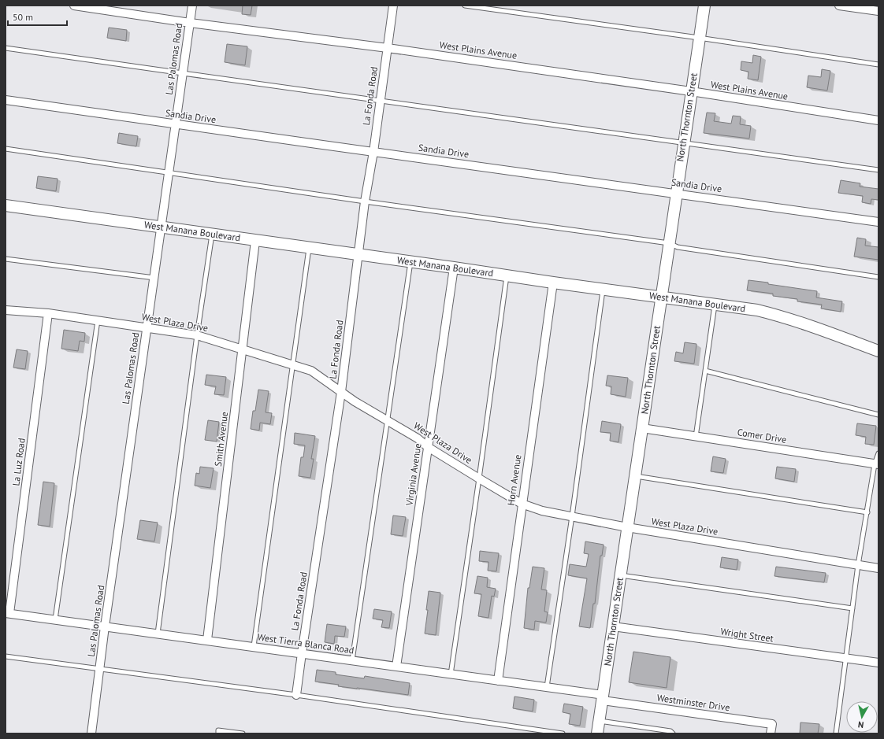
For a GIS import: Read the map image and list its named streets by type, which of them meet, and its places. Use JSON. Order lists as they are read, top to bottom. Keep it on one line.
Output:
{"streets":{"street":["West Plains Avenue","Las Palomas Road","La Fonda Road","Sandia Drive","North Thornton Street","West Manana Boulevard","West Plaza Drive","Comer Drive","Smith Avenue","La Luz Road","Virginia Avenue","Horn Avenue","Wright Street","West Tierra Blanca Road","Westminster Drive"]},"crossings":[["West Plains Avenue","Las Palomas Road"],["West Plains Avenue","La Fonda Road"],["West Plains Avenue","North Thornton Street"],["Las Palomas Road","Sandia Drive"],["Las Palomas Road","West Manana Boulevard"],["Las Palomas Road","West Plaza Drive"],["Las Palomas Road","West Tierra Blanca Road"],["La Fonda Road","Sandia Drive"],["La Fonda Road","West Manana Boulevard"],["La Fonda Road","West Plaza Drive"],["La Fonda Road","West Tierra Blanca Road"],["Sandia Drive","North Thornton Street"],["North Thornton Street","West Manana Boulevard"],["North Thornton Street","West Plaza Drive"],["North Thornton Street","Comer Drive"],["North Thornton Street","Wright Street"],["North Thornton Street","West Tierra Blanca Road"],["North Thornton Street","Westminster Drive"],["West Manana Boulevard","Smith Avenue"],["West Manana Boulevard","Virginia Avenue"],["West Manana Boulevard","Horn Avenue"],["West Plaza Drive","Smith Avenue"],["West Plaza Drive","La Luz Road"],["West Plaza Drive","Virginia Avenue"],["West Plaza Drive","Horn Avenue"],["Smith Avenue","West Tierra Blanca Road"],["La Luz Road","West Tierra Blanca Road"],["Virginia Avenue","West Tierra Blanca Road"],["Horn Avenue","West Tierra Blanca Road"],["West Tierra Blanca Road","Westminster Drive"]],"scale_bar":"50 m","north":"bottom"}
